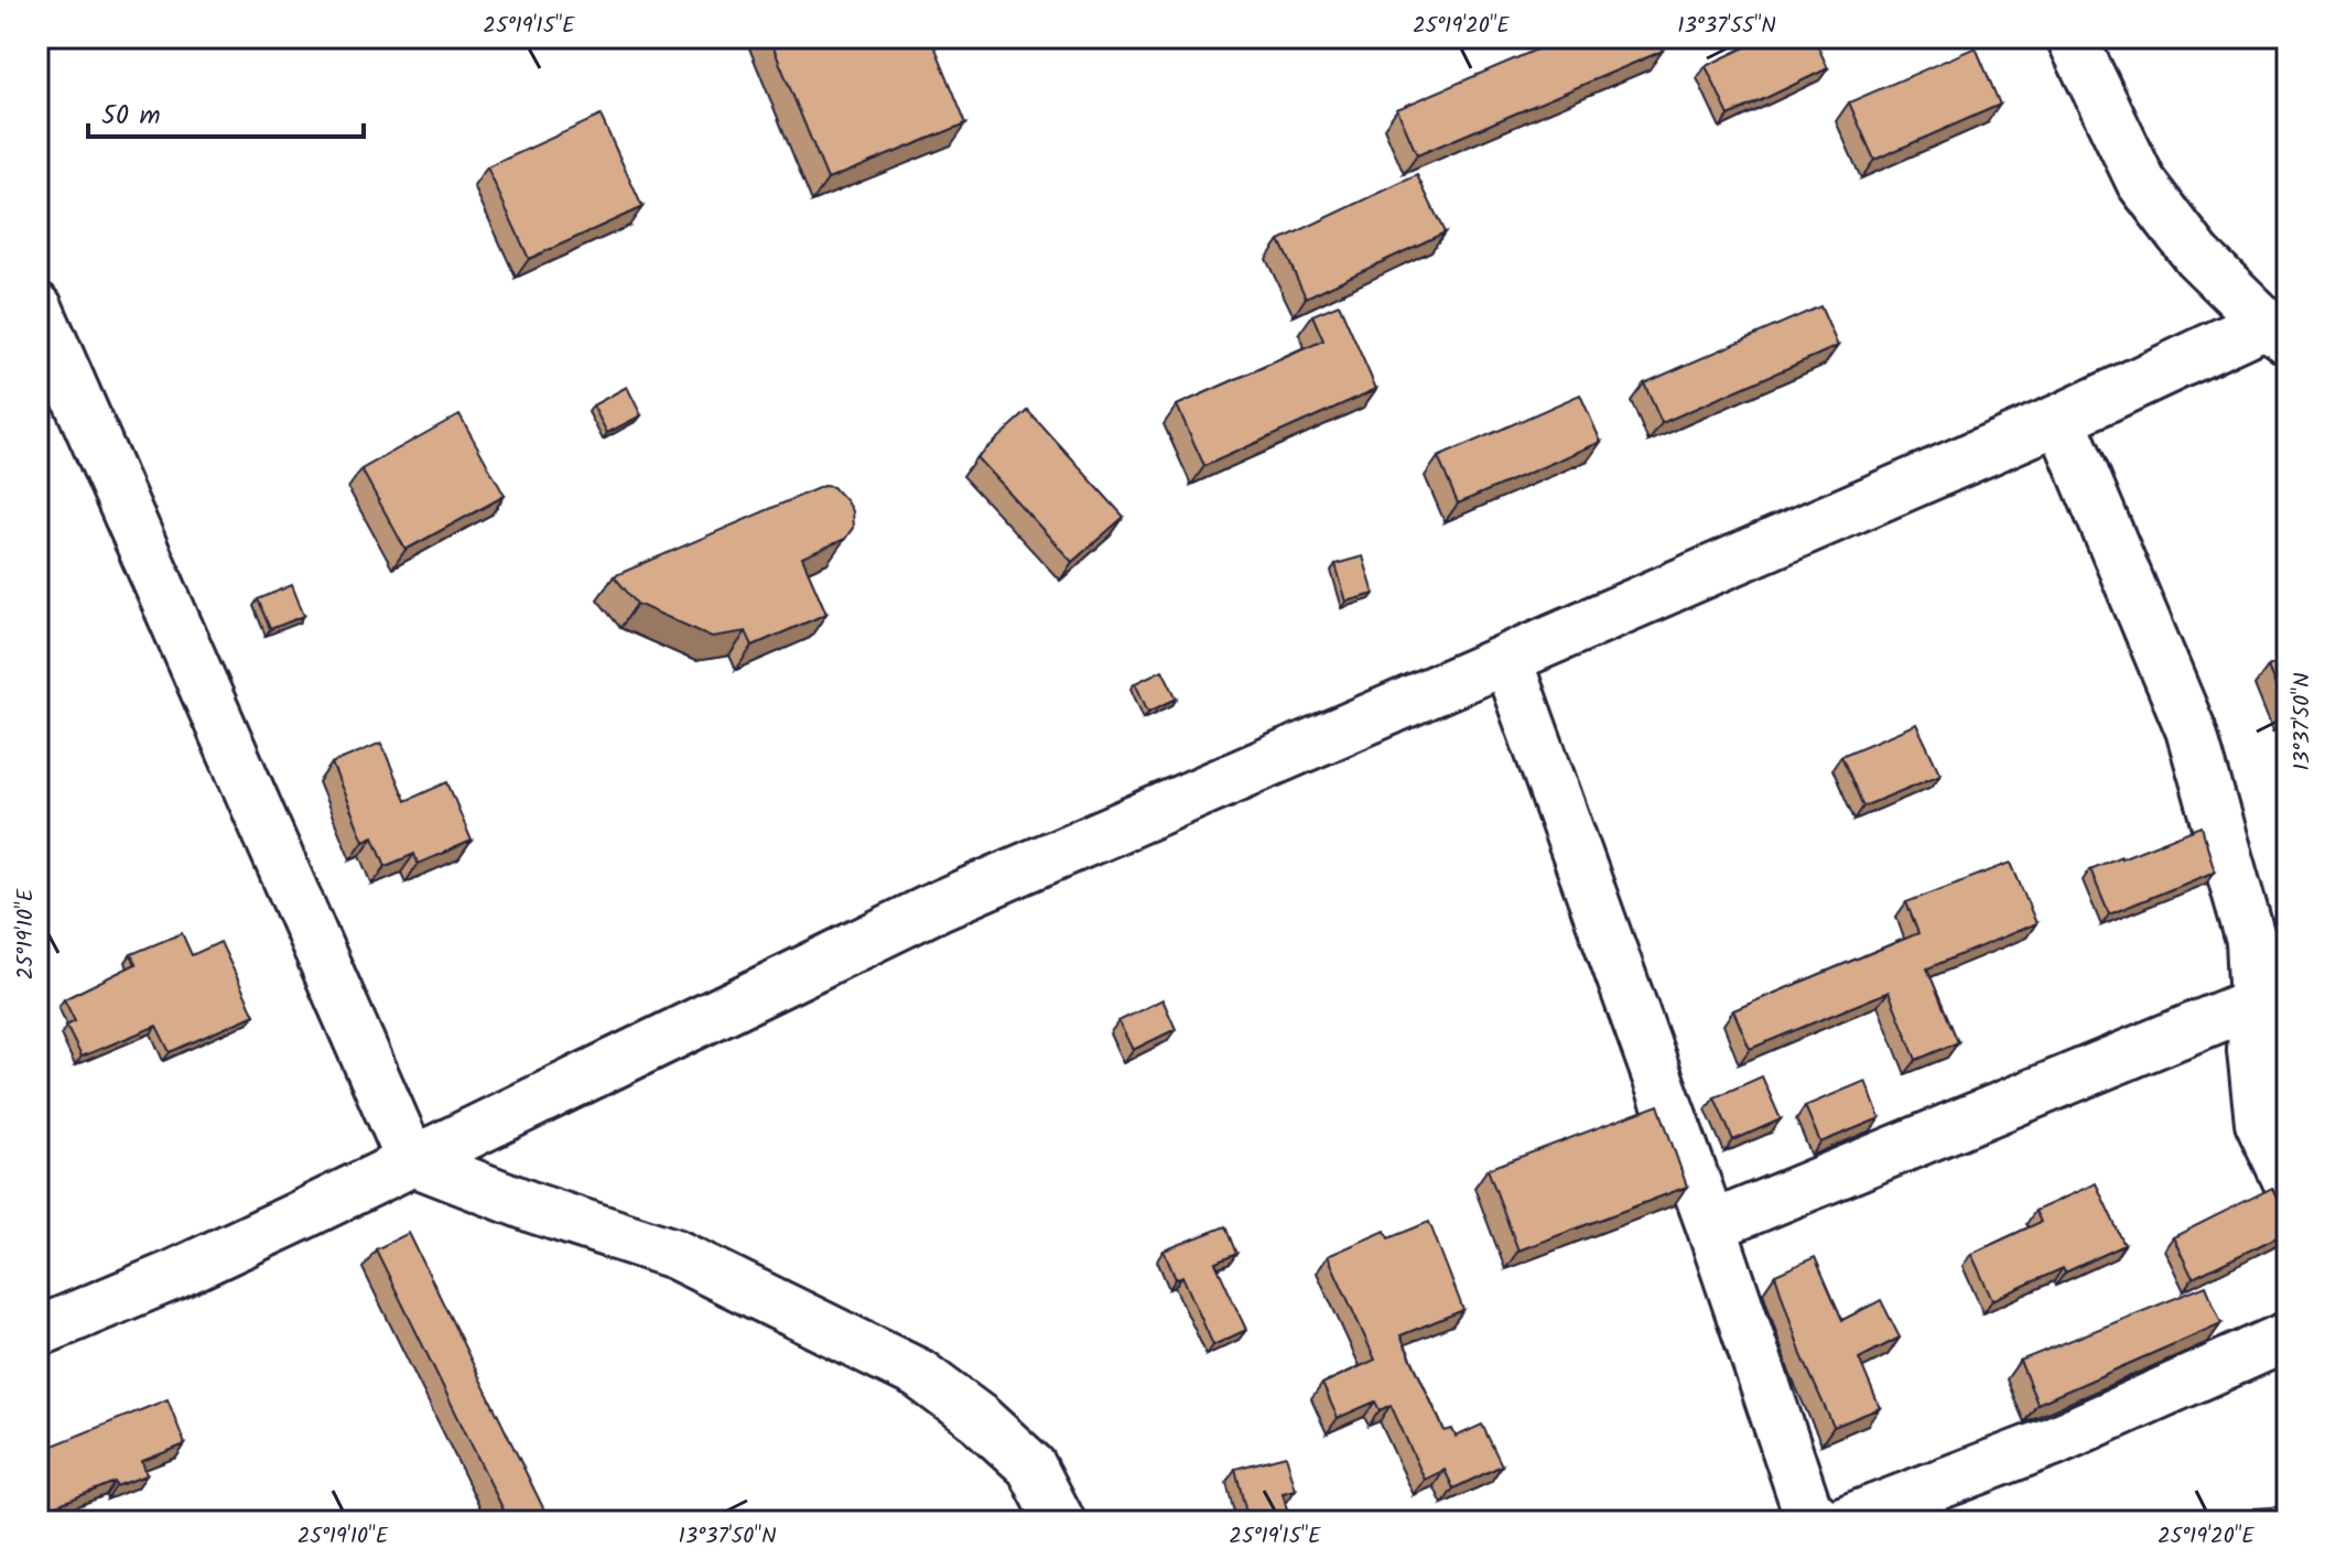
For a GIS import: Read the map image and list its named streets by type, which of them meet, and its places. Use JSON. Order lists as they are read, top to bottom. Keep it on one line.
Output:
{"scale_bar":"50 m","coordinates":["25°19'15\"E","25°19'20\"E","13°37'55\"N","13°37'50\"N","25°19'10\"E"]}
